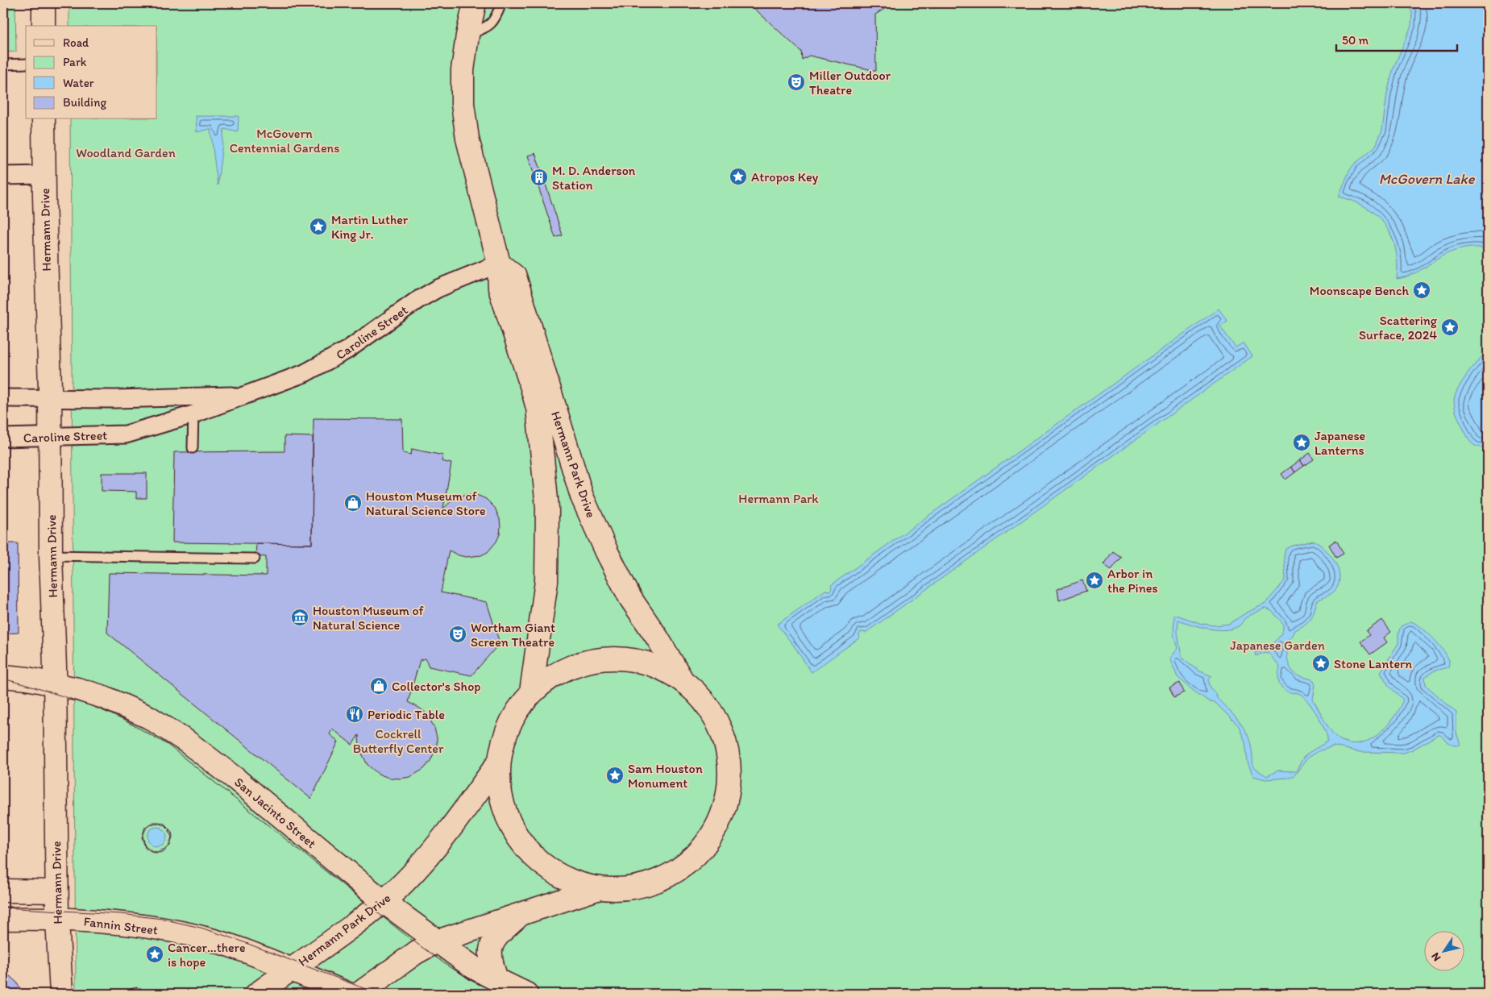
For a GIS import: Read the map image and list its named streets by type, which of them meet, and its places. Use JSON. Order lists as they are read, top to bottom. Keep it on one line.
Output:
{"streets":{"street":["Hermann Drive","Caroline Street","Hermann Park Drive","San Jacinto Street","Fannin Street"]},"crossings":[["Hermann Drive","Caroline Street"],["Hermann Drive","San Jacinto Street"],["Hermann Drive","Fannin Street"],["Caroline Street","Hermann Park Drive"],["Hermann Park Drive","San Jacinto Street"],["Hermann Park Drive","Fannin Street"]],"water":["McGovern Lake"],"parks":["McGovern Centennial Gardens","Woodland Garden","Hermann Park","Japanese Garden","Cockrell Butterfly Center"],"places":{"theatre":["Miller Outdoor Theatre","Wortham Giant Screen Theatre"],"place":["Atropos Key","Martin Luther King Jr.","Moonscape Bench","Scattering Surface, 2024","Japanese Lanterns","Arbor in the Pines","Stone Lantern","Sam Houston Monument","Cancer...there is hope"],"building":["M. D. Anderson Station"],"shop":["Houston Museum of Natural Science Store","Collector's Shop"],"museum":["Houston Museum of Natural Science"],"restaurant":["Periodic Table"]},"legend":["Road","Park","Water","Building"],"scale_bar":"50 m","north":"bottom left"}
